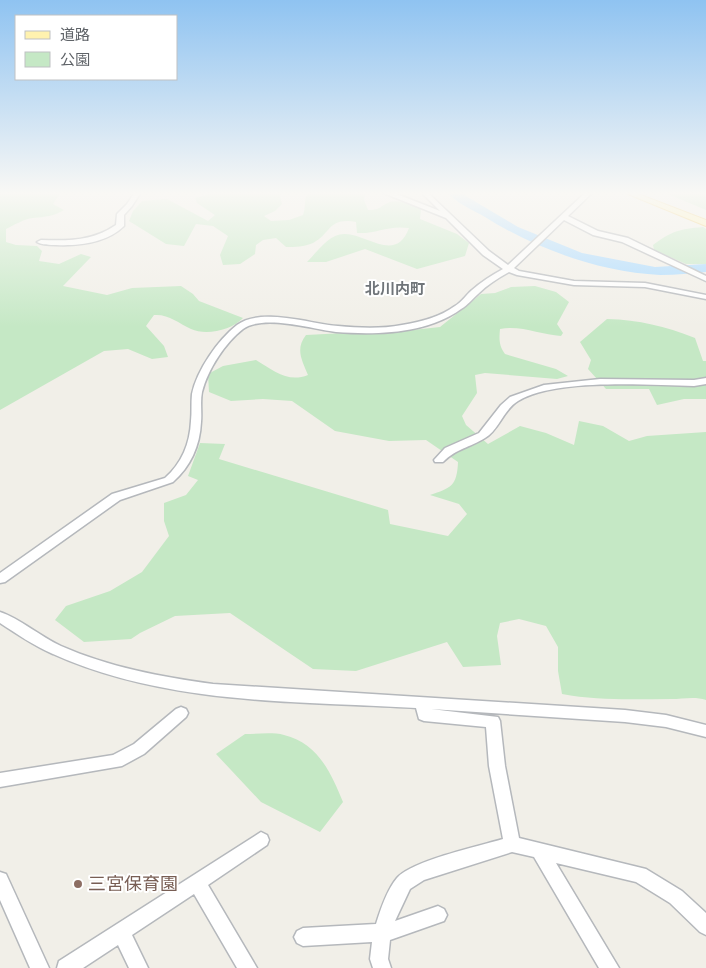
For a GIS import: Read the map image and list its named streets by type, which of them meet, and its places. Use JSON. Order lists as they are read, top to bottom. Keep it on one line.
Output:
{"districts":["北川内町"],"places":["三宮保育園"],"legend":["道路","公園"]}
